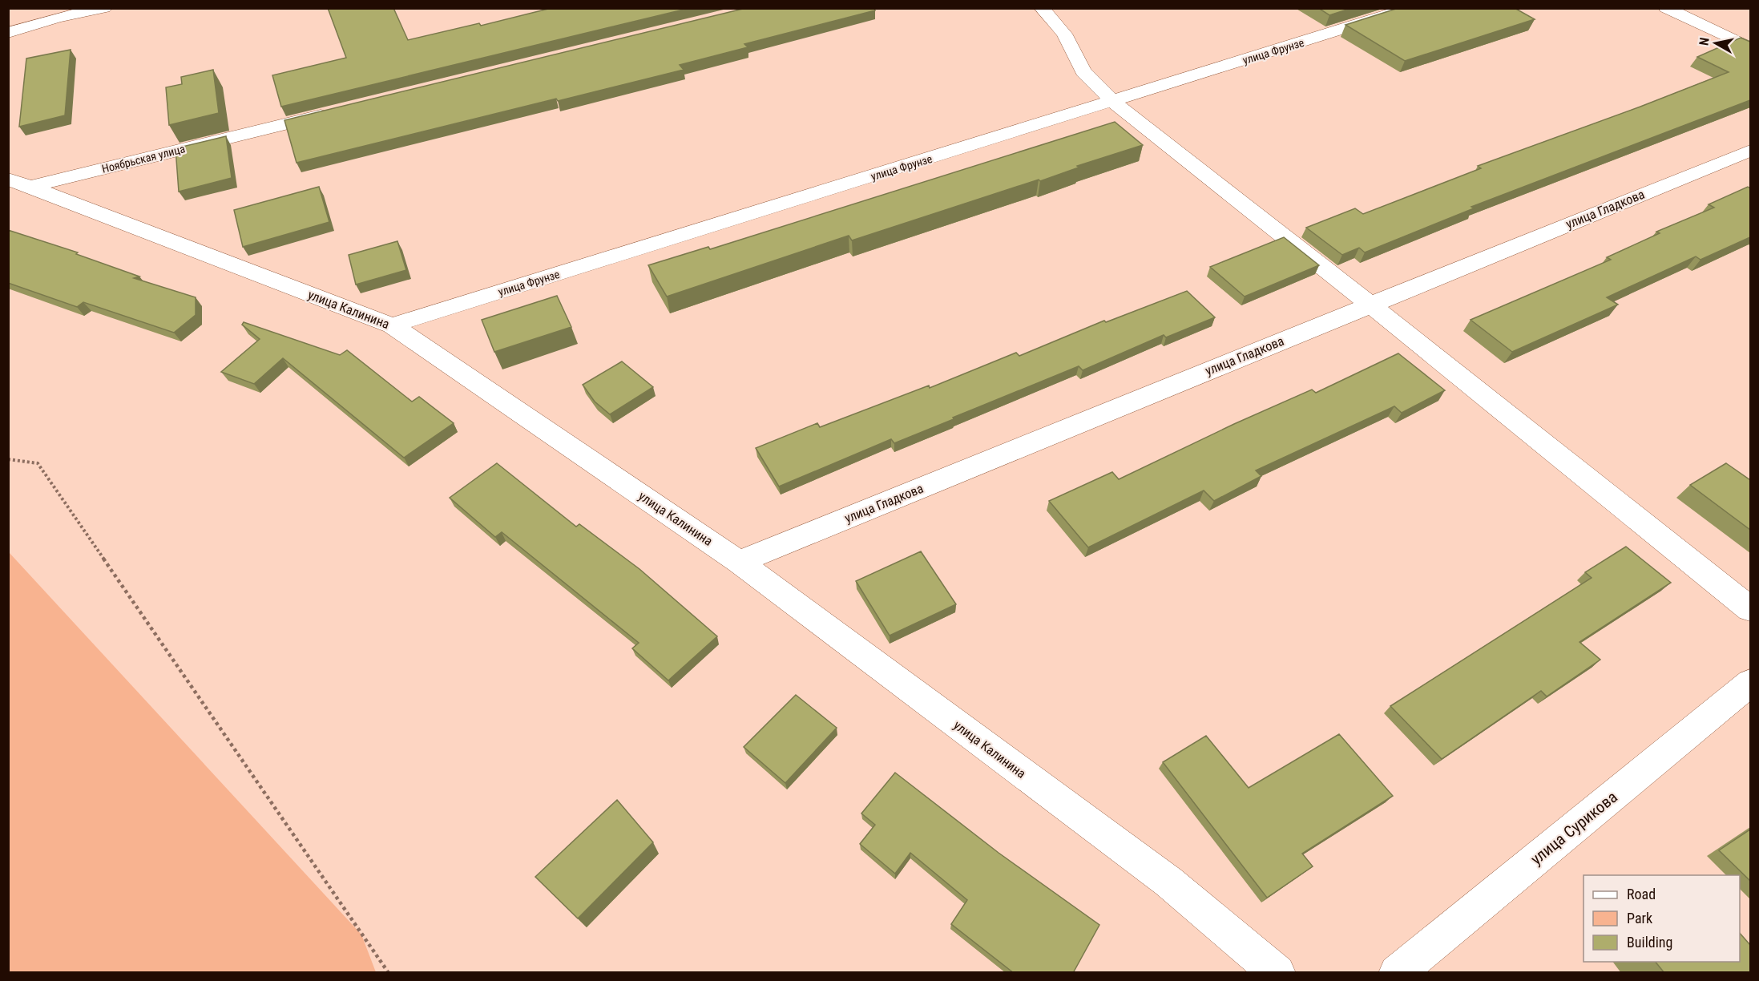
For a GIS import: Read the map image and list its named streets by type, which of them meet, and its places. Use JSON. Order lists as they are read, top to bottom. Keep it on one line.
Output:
{"streets":{"street":["улица Фрунзе","Ноябрьская улица","улица Гладкова","улица Калинина","улица Сурикова"]},"crossings":[["улица Фрунзе","улица Калинина"],["Ноябрьская улица","улица Калинина"],["улица Гладкова","улица Калинина"]],"legend":["Road","Park","Building"],"north":"left"}
